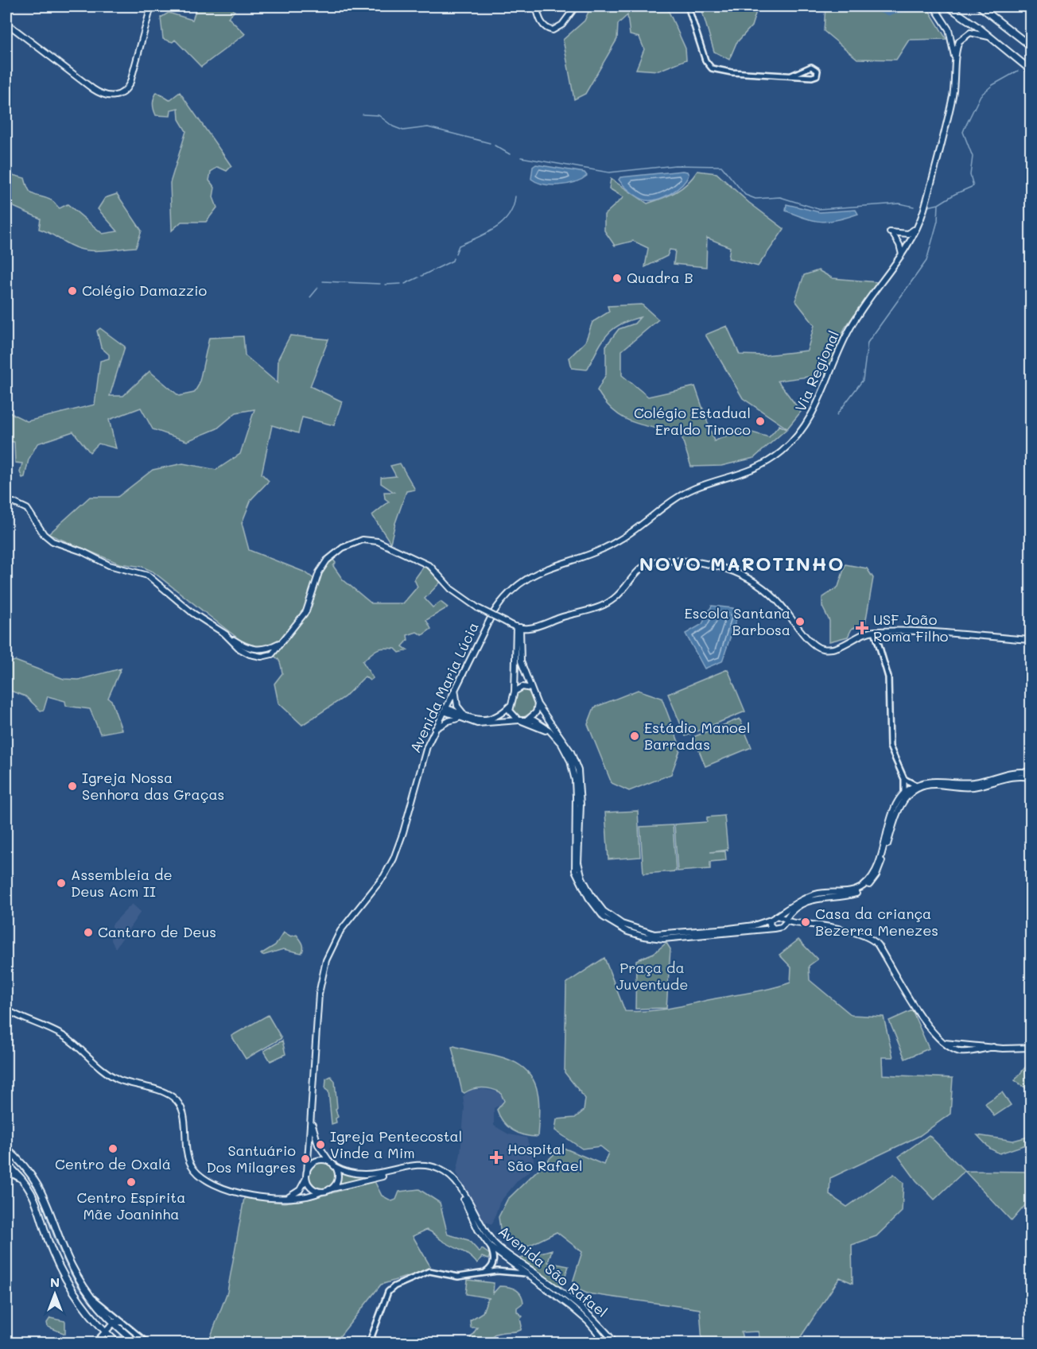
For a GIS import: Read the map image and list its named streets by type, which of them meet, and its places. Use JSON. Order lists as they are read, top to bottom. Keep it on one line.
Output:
{"streets":{"main road":["Via Regional","Avenida Maria Lúcia","Avenida São Rafael"]},"crossings":[["Via Regional","Avenida Maria Lúcia"],["Avenida Maria Lúcia","Avenida São Rafael"]],"districts":["NOVO MAROTINHO"],"parks":["Praça da Juventude"],"places":{"other":["Quadra B","Colégio Damazzio","Colégio Estadual Eraldo Tinoco","Escola Santana Barbosa","Estádio Manoel Barradas","Igreja Nossa Senhora das Graças","Assembleia de Deus Acm II","Casa da criança Bezerra Menezes","Cantaro de Deus","Igreja Pentecostal Vinde a Mim","Centro de Oxalá","Santuário Dos Milagres","Centro Espírita Mãe Joaninha"],"health":["USF João Roma Filho","Hospital São Rafael"]},"north":"top"}
